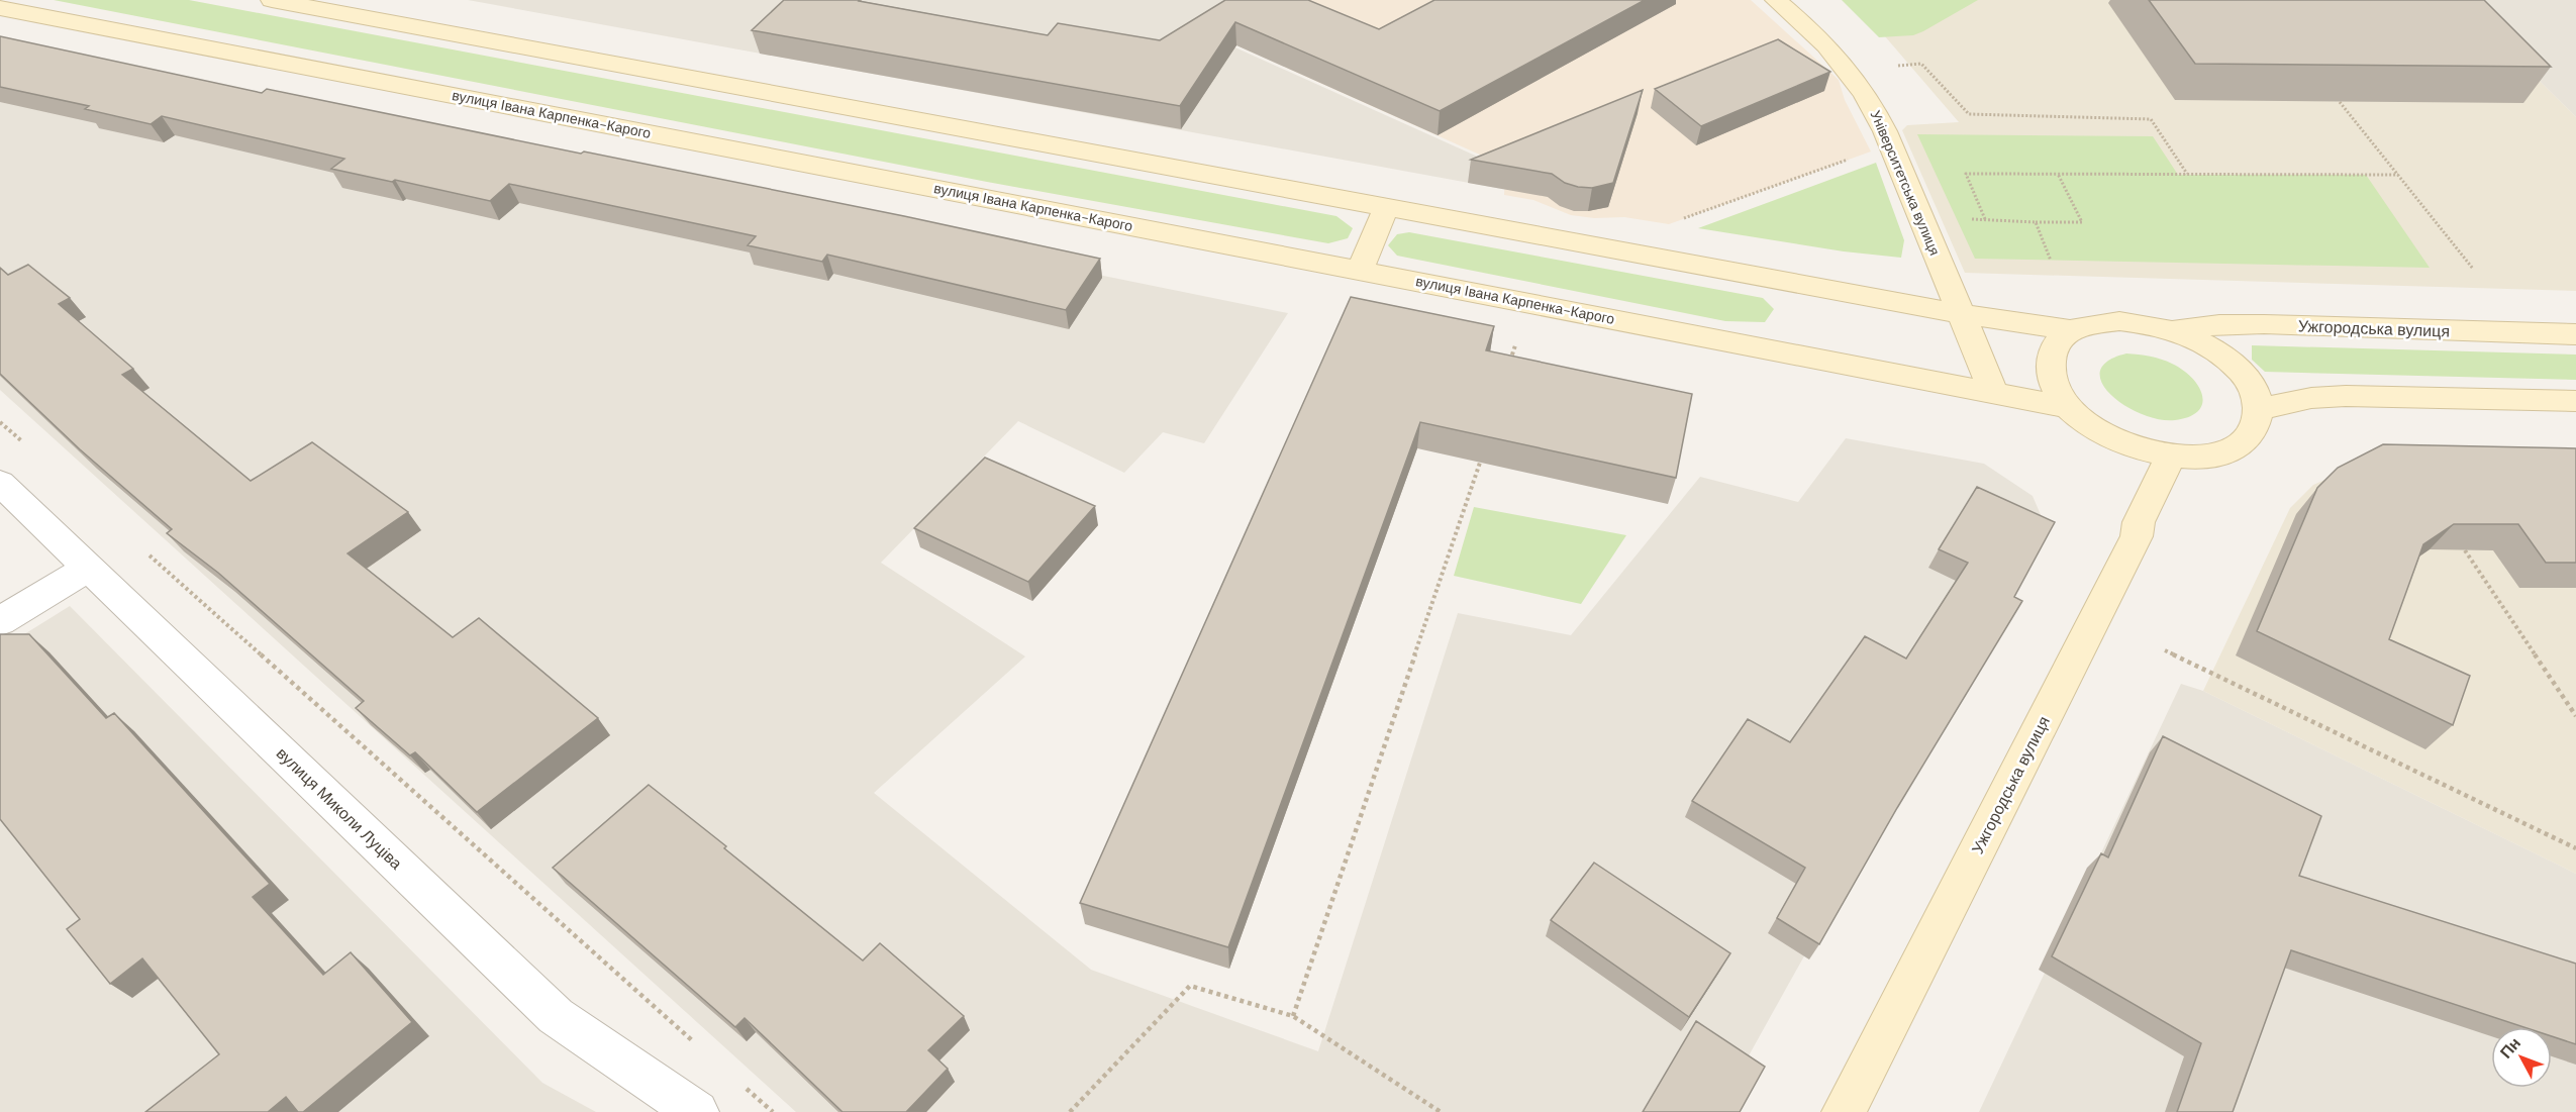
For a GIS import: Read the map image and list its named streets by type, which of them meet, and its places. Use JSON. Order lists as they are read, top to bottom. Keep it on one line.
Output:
{"streets":{"main road":["вулиця Івана Карпенка-Карого","Університетська вулиця","Ужгородська вулиця"],"street":["вулиця Миколи Луціва"]},"crossings":[["вулиця Івана Карпенка-Карого","Університетська вулиця"],["вулиця Івана Карпенка-Карого","Ужгородська вулиця"]],"north":"top left"}
